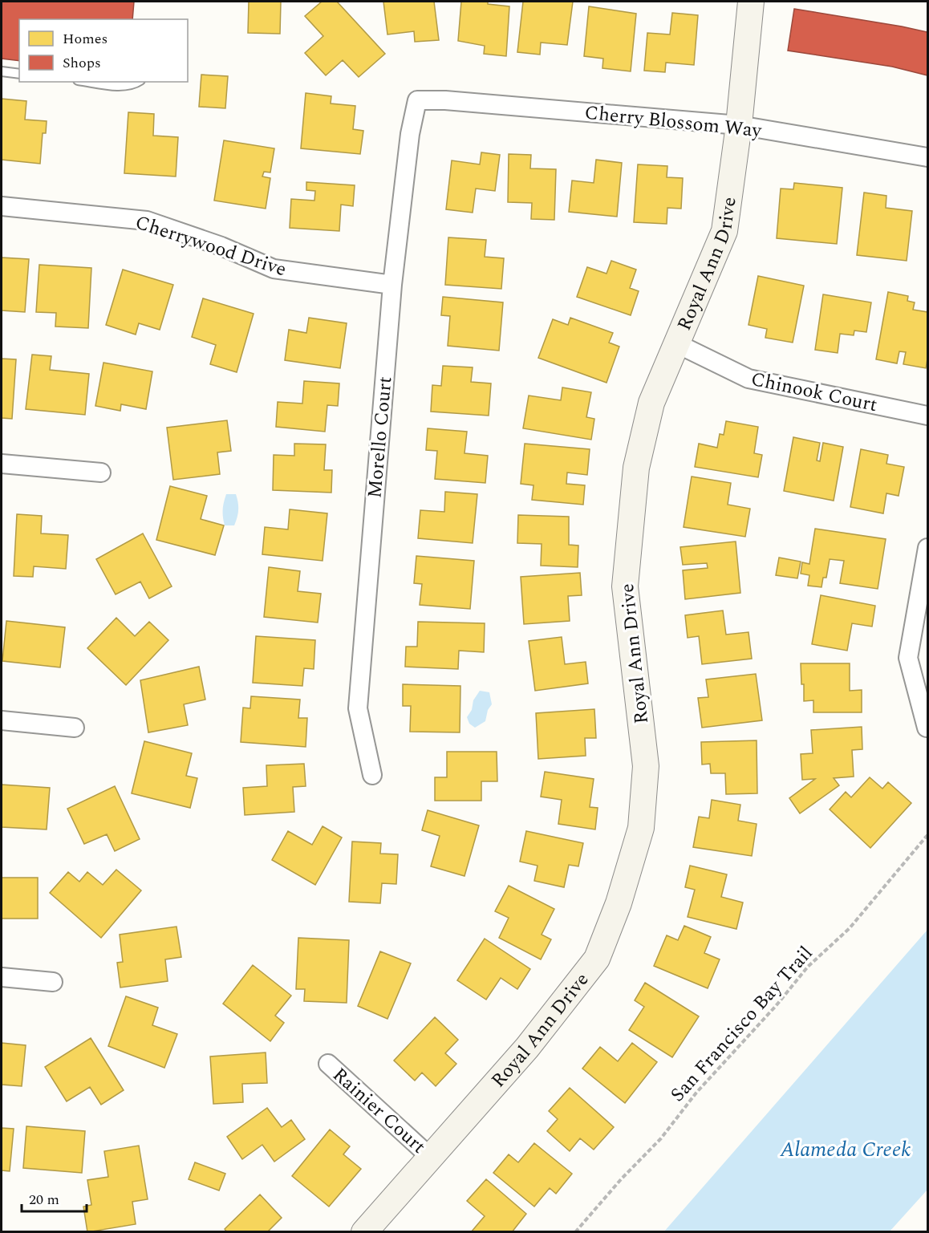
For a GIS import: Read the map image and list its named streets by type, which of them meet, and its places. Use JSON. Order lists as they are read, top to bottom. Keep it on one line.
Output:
{"streets":{"street":["Cherry Blossom Way","Cherrywood Drive","Royal Ann Drive","Chinook Court","Morello Court","Rainier Court"],"path":["San Francisco Bay Trail"]},"crossings":[["Cherry Blossom Way","Royal Ann Drive"],["Cherry Blossom Way","Morello Court"],["Cherrywood Drive","Morello Court"],["Royal Ann Drive","Chinook Court"],["Royal Ann Drive","Rainier Court"]],"water":["Alameda Creek"],"legend":["Homes","Shops"],"scale_bar":"20 m"}
